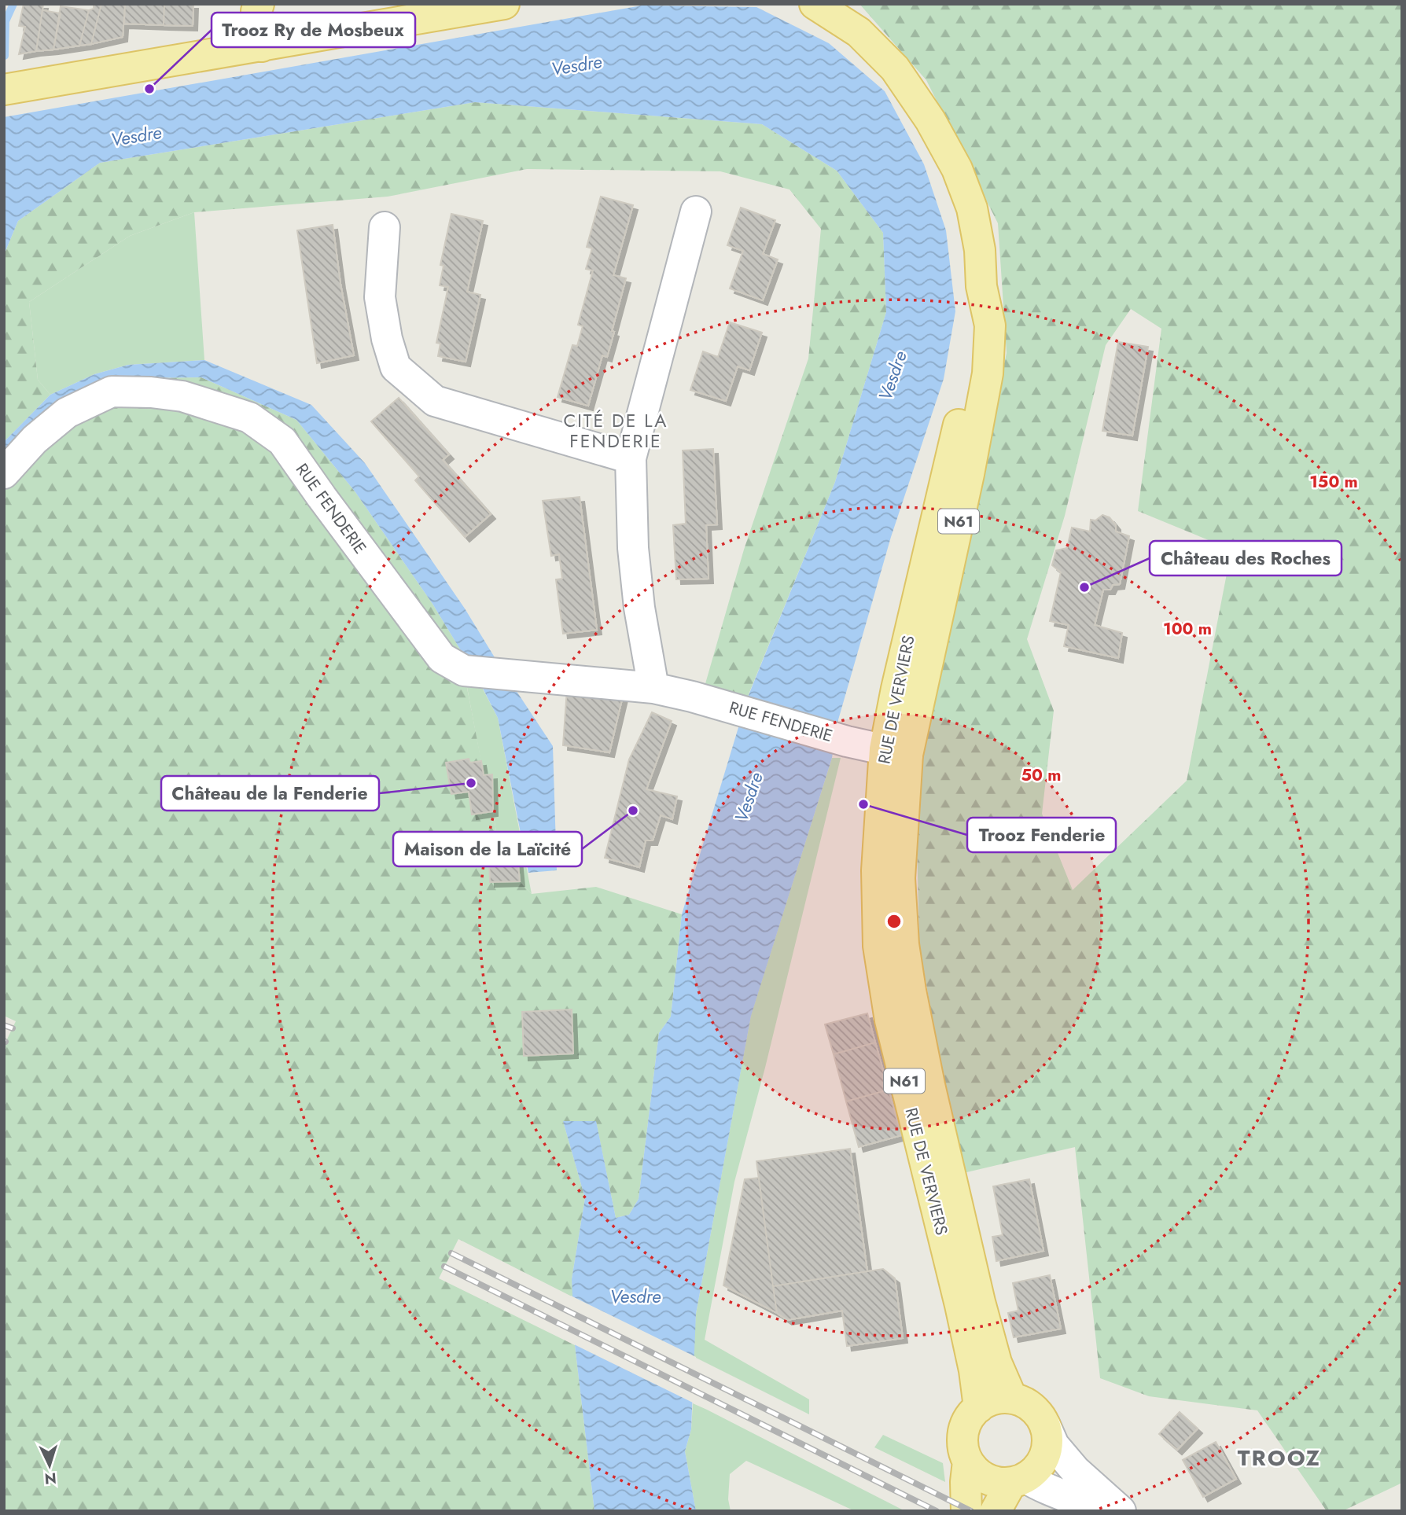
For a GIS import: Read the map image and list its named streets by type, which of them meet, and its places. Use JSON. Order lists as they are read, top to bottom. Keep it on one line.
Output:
{"streets":{"main road":["N61","RUE DE VERVIERS"],"street":["RUE FENDERIE"]},"crossings":[["RUE FENDERIE","RUE DE VERVIERS"]],"districts":["CITÉ DE LA FENDERIE","TROOZ"],"water":["Vesdre"],"places":["Trooz Ry de Mosbeux","Château des Roches","Château de la Fenderie","Trooz Fenderie","Maison de la Laïcité"],"north":"bottom","rings":["150 m","100 m","50 m"]}
